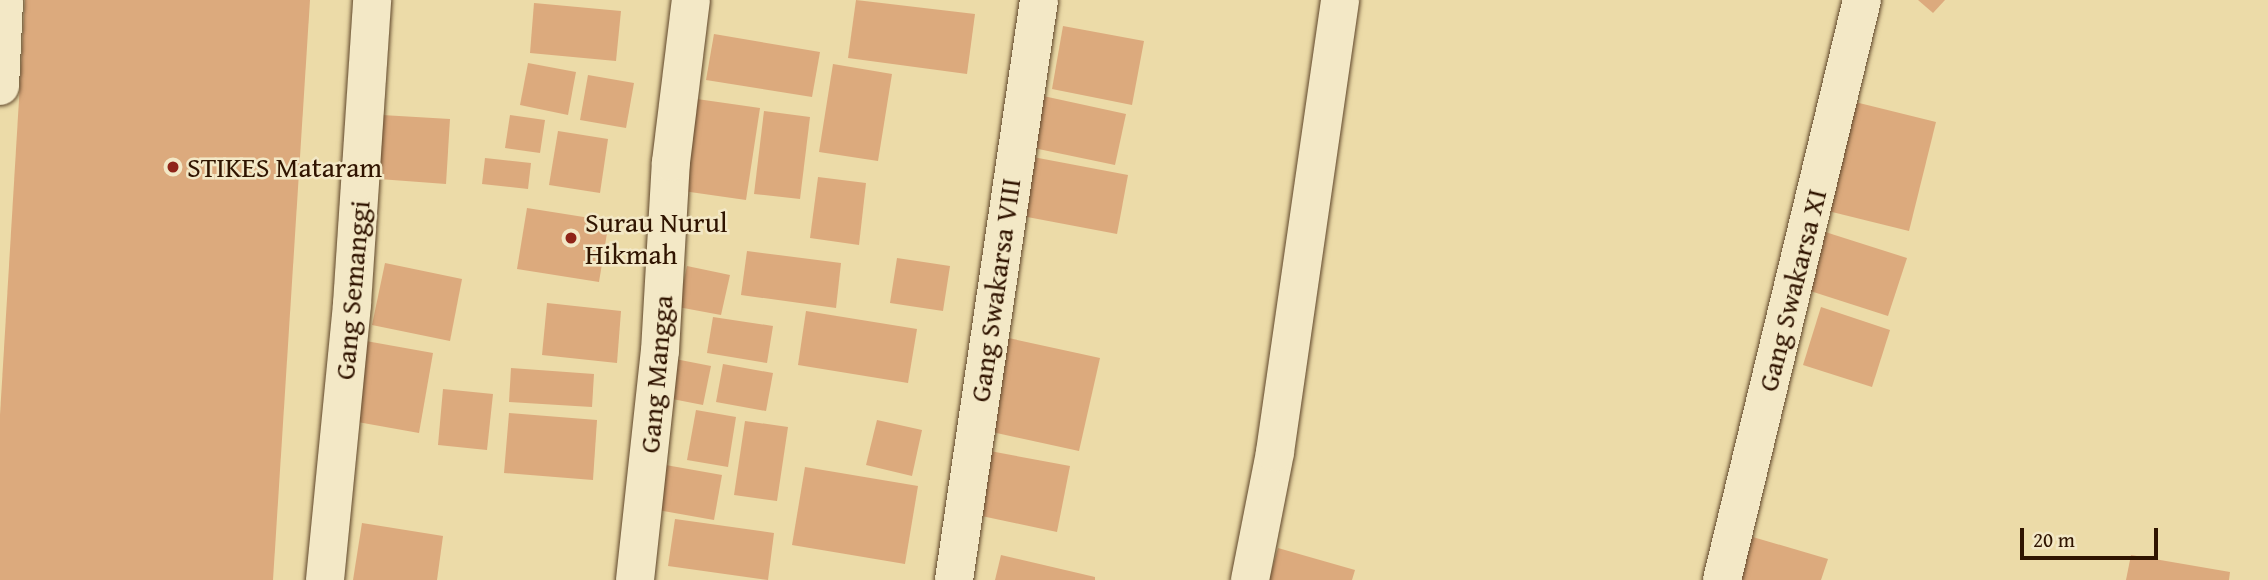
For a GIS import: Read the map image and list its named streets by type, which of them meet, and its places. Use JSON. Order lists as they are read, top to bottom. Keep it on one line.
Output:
{"streets":{"street":["Gang Semanggi","Gang Swakarsa VIII","Gang Swakarsa XI","Gang Mangga"]},"places":["STIKES Mataram","Surau Nurul Hikmah"],"scale_bar":"20 m"}
